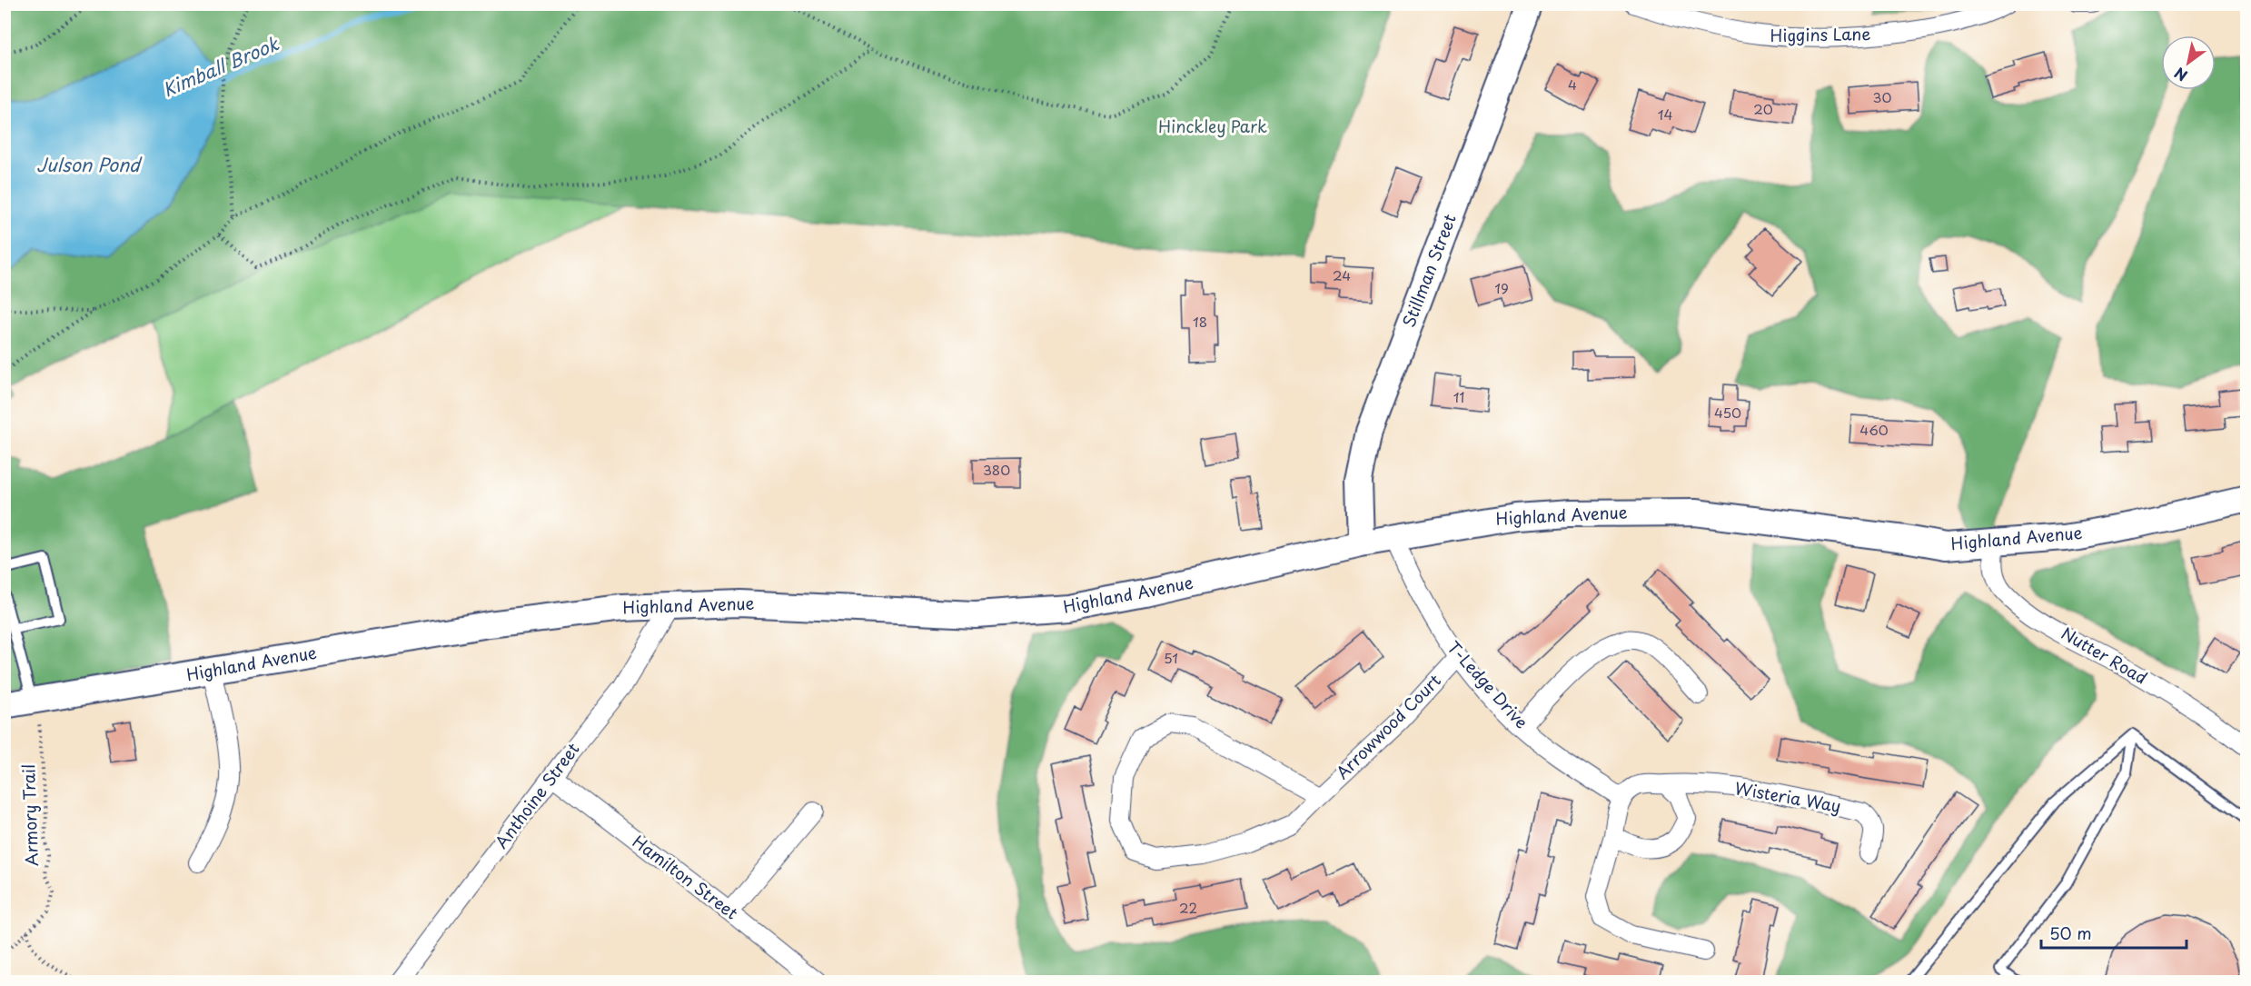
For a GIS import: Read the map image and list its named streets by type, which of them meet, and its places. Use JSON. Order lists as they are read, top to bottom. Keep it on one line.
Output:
{"streets":{"street":["Higgins Lane","Stillman Street","Highland Avenue","Nutter Road","T-Ledge Drive","Arrowwood Court","Anthoine Street","Wisteria Way","Hamilton Street"],"path":["Armory Trail"]},"crossings":[["Stillman Street","Highland Avenue"],["Highland Avenue","Nutter Road"],["Highland Avenue","T-Ledge Drive"],["Highland Avenue","Anthoine Street"],["Highland Avenue","Armory Trail"],["T-Ledge Drive","Arrowwood Court"],["T-Ledge Drive","Wisteria Way"],["Anthoine Street","Hamilton Street"]],"water":["Kimball Brook","Julson Pond"],"parks":["Hinckley Park"],"house_numbers":["4","30","20","14","24","19","18","11","450","460","380","51","22"],"scale_bar":"50 m","north":"bottom left"}
